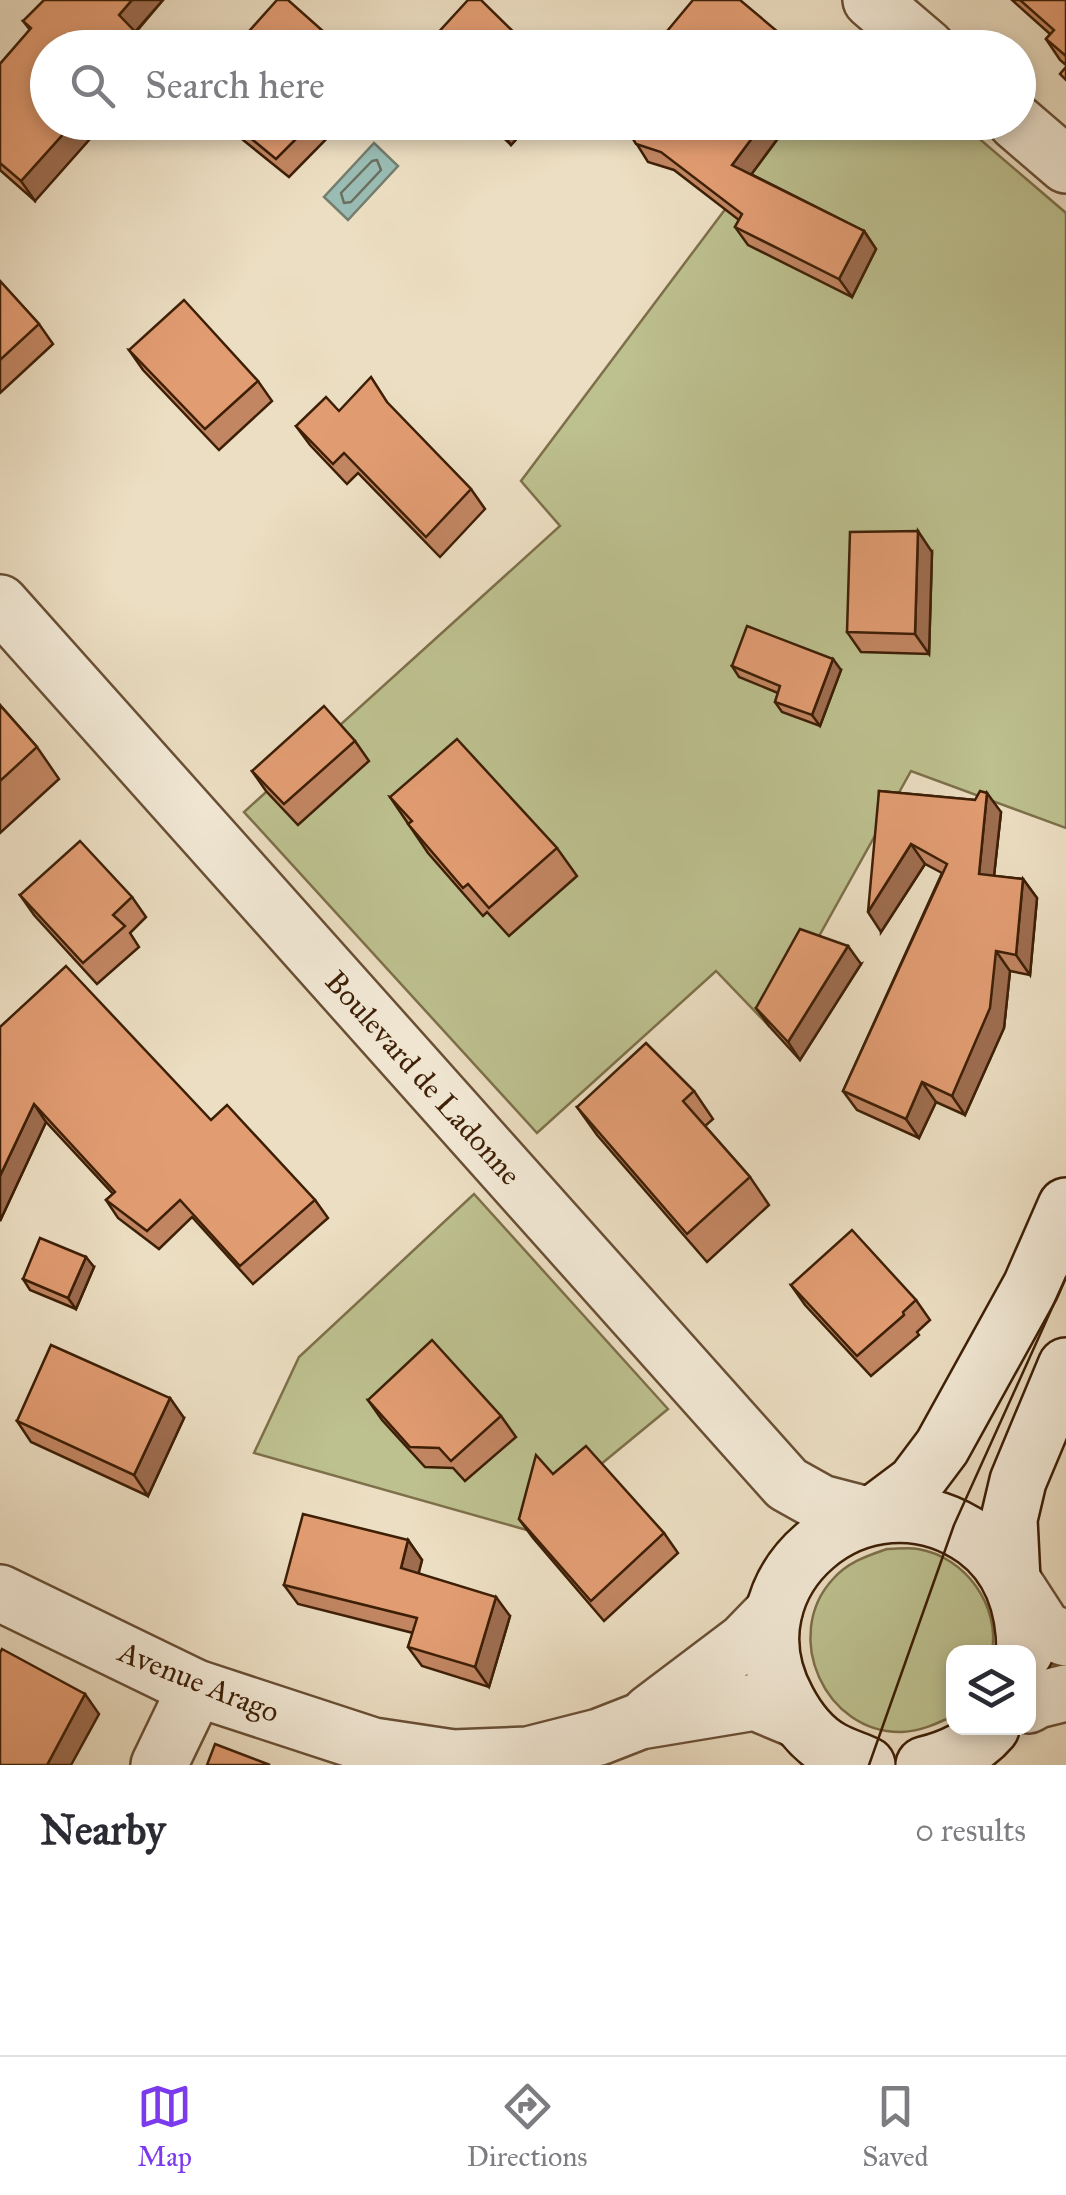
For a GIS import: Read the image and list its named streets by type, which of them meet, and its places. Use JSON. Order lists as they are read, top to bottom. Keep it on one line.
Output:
{"streets":{"street":["Boulevard de Ladonne","Avenue Arago"]},"page":{"search":"Search here","heading":["Nearby","0 results"],"nav":["Map","Directions","Saved"]}}
